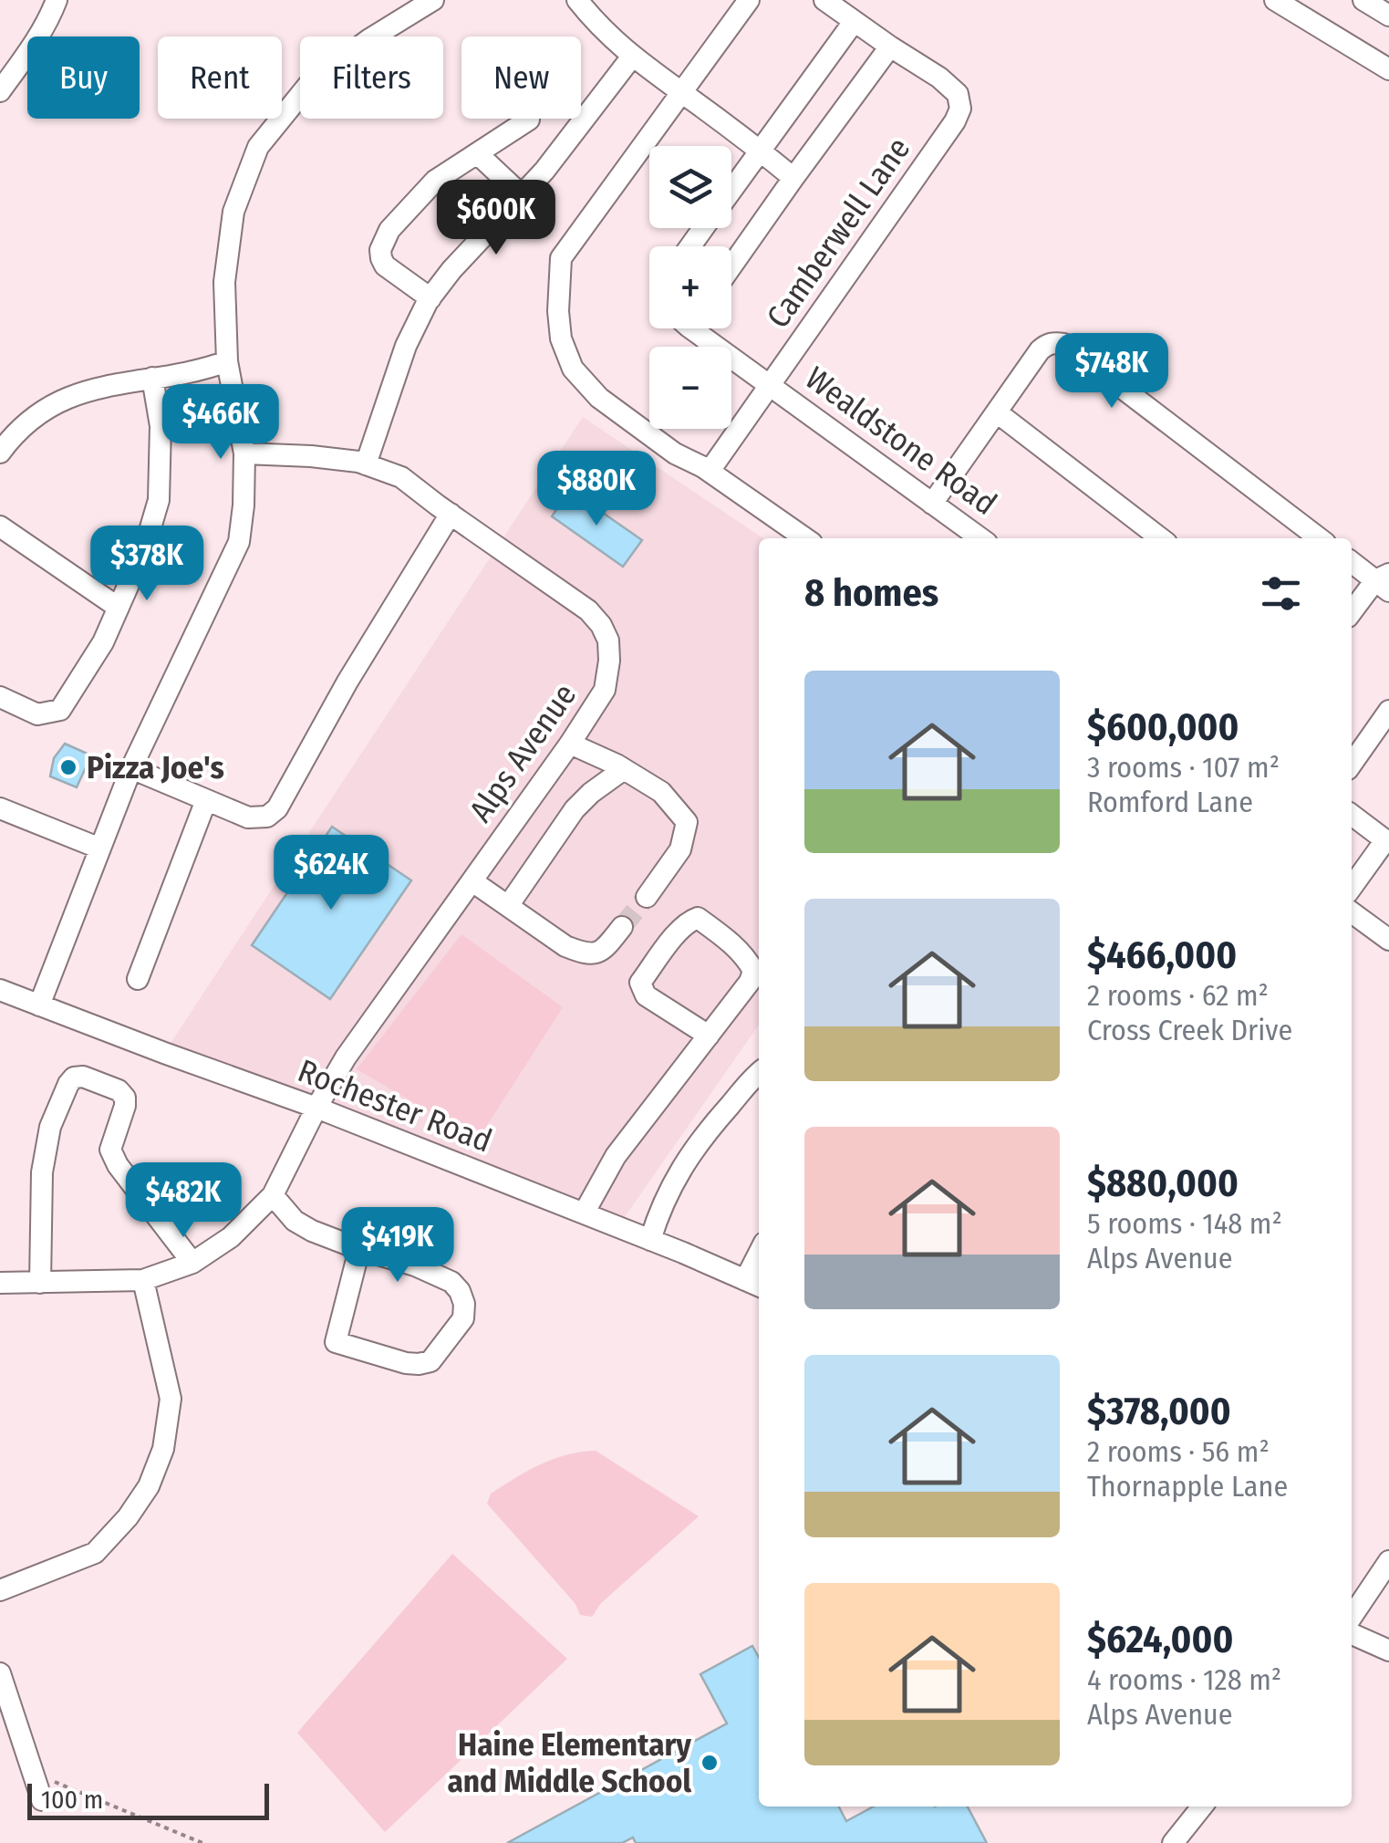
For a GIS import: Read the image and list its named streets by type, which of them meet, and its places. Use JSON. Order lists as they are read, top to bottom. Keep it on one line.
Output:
{"streets":{"street":["Camberwell Lane","Wealdstone Road","Alps Avenue","Rochester Road"]},"crossings":[["Camberwell Lane","Wealdstone Road"],["Alps Avenue","Rochester Road"]],"places":["Pizza Joe's","Haine Elementary and Middle School"],"scale_bar":"100 m","page":{"chip":["Buy","Rent","Filters","New"],"map_buttons":["+","−"],"price":["$600K","$748K","$466K","$880K","$378K","$624K","$482K","$419K"],"heading":"8 homes","list":[{"name":"$600,000","note":"3 rooms · 107 m² · Romford Lane"},{"name":"$466,000","note":"2 rooms · 62 m² · Cross Creek Drive"},{"name":"$880,000","note":"5 rooms · 148 m² · Alps Avenue"},{"name":"$378,000","note":"2 rooms · 56 m² · Thornapple Lane"},{"name":"$624,000","note":"4 rooms · 128 m² · Alps Avenue"}],"scale":"100 m"}}
